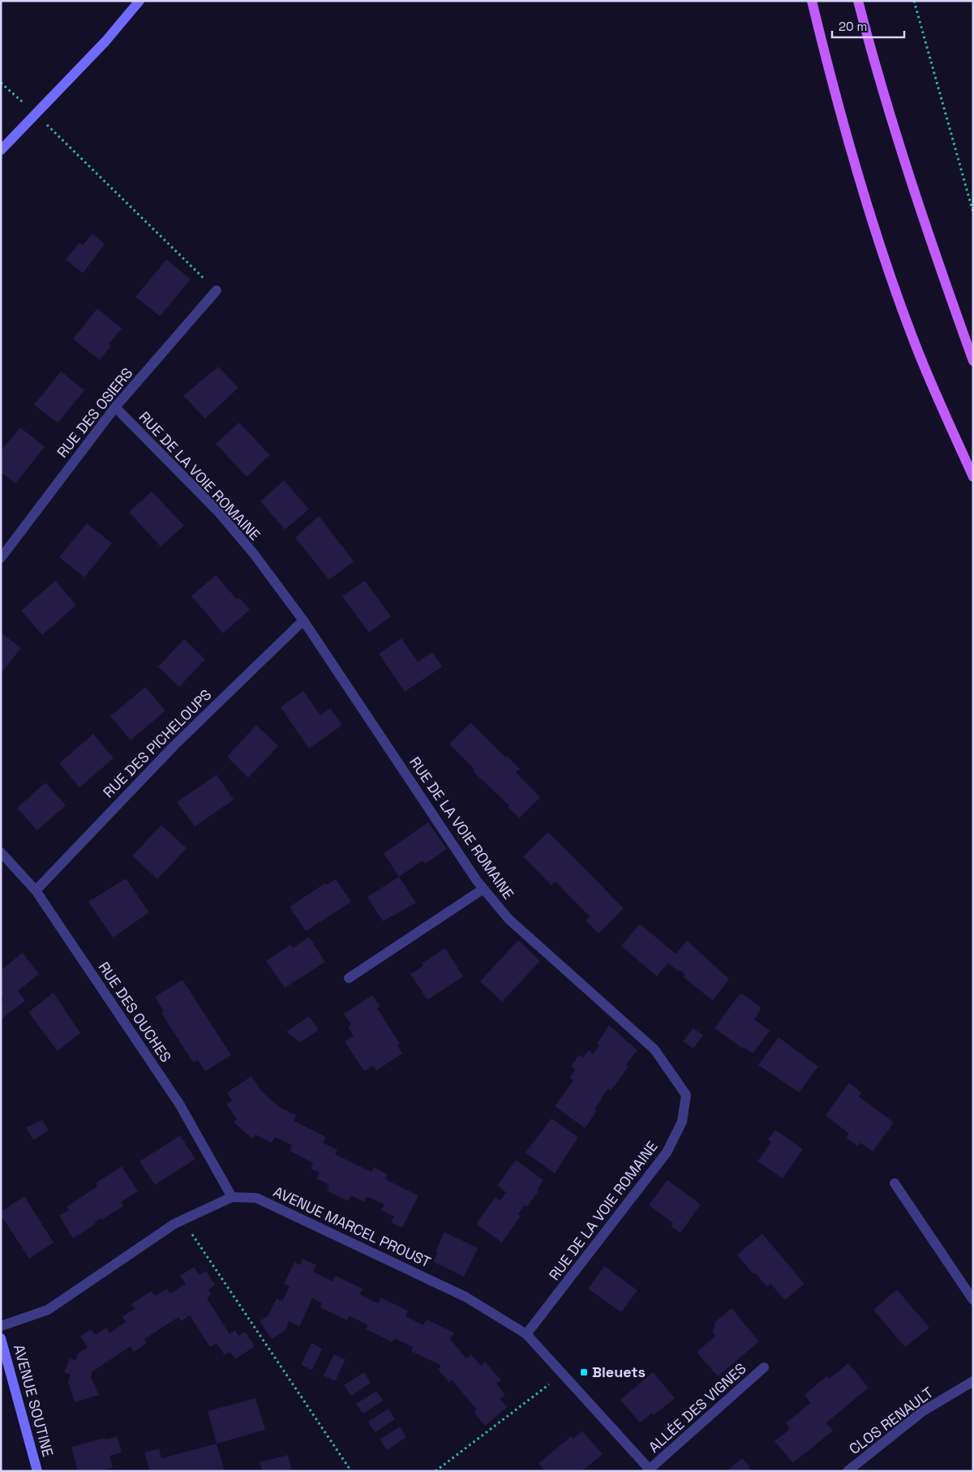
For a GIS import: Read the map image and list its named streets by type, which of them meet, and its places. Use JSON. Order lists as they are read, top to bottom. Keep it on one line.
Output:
{"streets":{"street":["RUE DES OSIERS","RUE DE LA VOIE ROMAINE","RUE DES PICHELOUPS","RUE DES OUCHES","AVENUE MARCEL PROUST","AVENUE SOUTINE","ALLÉE DES VIGNES","CLOS RENAULT"]},"crossings":[["RUE DES OSIERS","RUE DE LA VOIE ROMAINE"],["RUE DE LA VOIE ROMAINE","RUE DES PICHELOUPS"],["RUE DE LA VOIE ROMAINE","AVENUE MARCEL PROUST"],["RUE DES PICHELOUPS","RUE DES OUCHES"],["RUE DES OUCHES","AVENUE MARCEL PROUST"],["AVENUE MARCEL PROUST","ALLÉE DES VIGNES"]],"places":{"transit":["Bleuets"]},"scale_bar":"20 m"}
